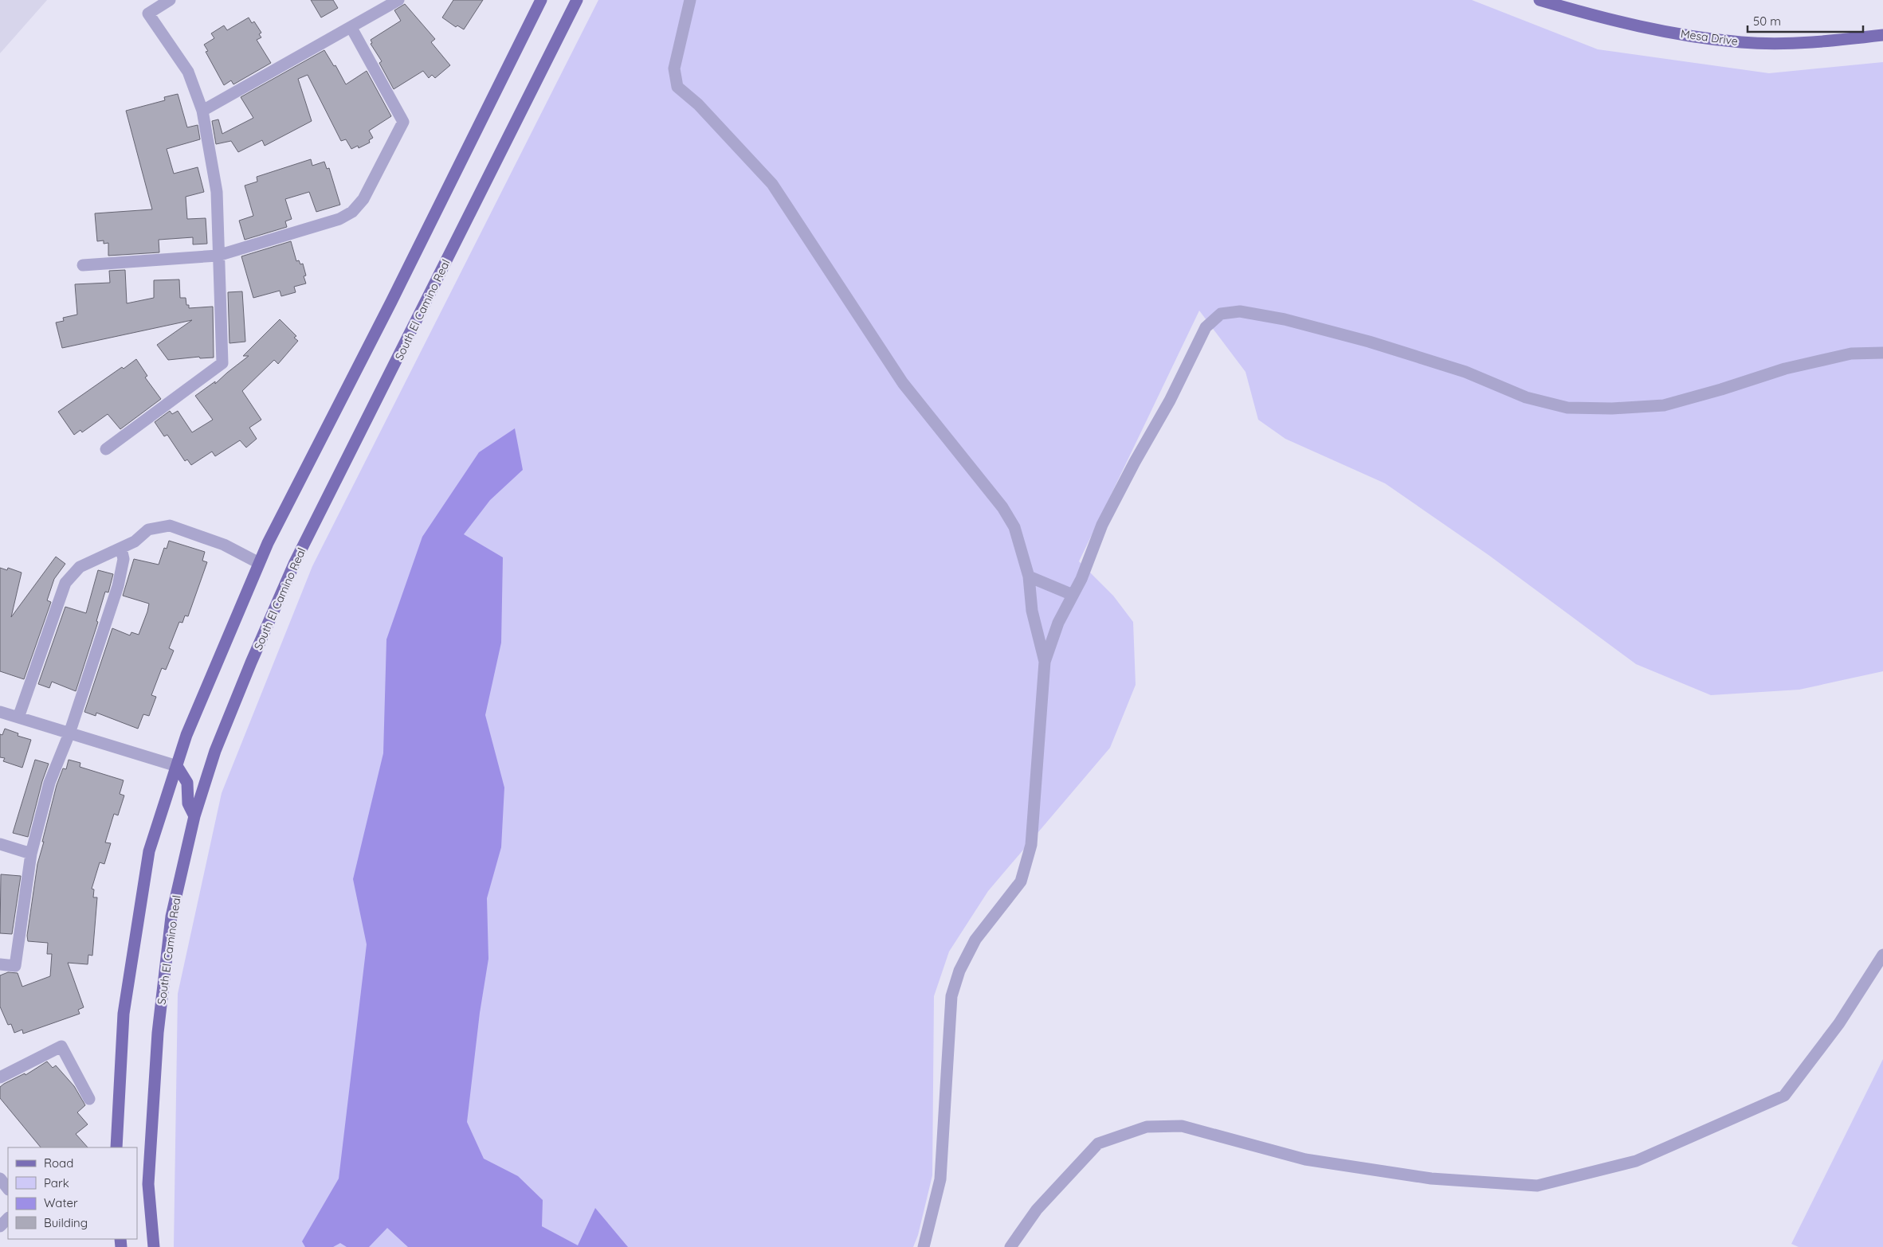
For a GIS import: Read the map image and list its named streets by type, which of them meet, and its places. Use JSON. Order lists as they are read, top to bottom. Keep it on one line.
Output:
{"streets":{"main road":["Mesa Drive","South El Camino Real"]},"legend":["Road","Park","Water","Building"],"scale_bar":"50 m"}
